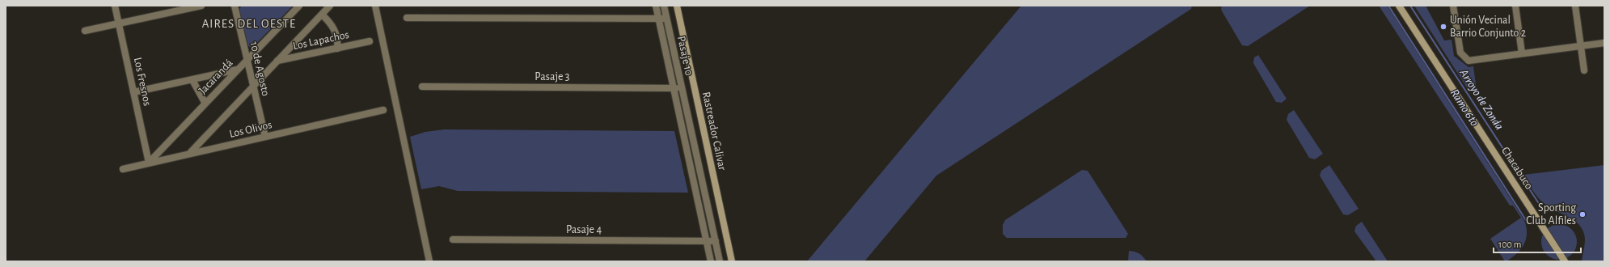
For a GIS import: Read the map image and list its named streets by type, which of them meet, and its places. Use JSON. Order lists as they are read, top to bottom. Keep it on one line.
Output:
{"streets":{"street":["Los Lapachos","Pasaje 10","10 de Agosto","Jacarandá","Pasaje 3","Los Fresnos","Los Olivos","Rastreador Calivar","Chacabuco","Pasaje 4"]},"crossings":[["Pasaje 10","Pasaje 3"],["Pasaje 10","Pasaje 4"],["10 de Agosto","Jacarandá"],["10 de Agosto","Los Olivos"],["Jacarandá","Los Fresnos"],["Jacarandá","Los Olivos"],["Los Fresnos","Los Olivos"]],"districts":["AIRES DEL OESTE"],"water":["Arroyo de Zonda","Ramo 6to"],"places":["Unión Vecinal Barrio Conjunto 2","Sporting Club Alfiles"],"scale_bar":"100 m"}
